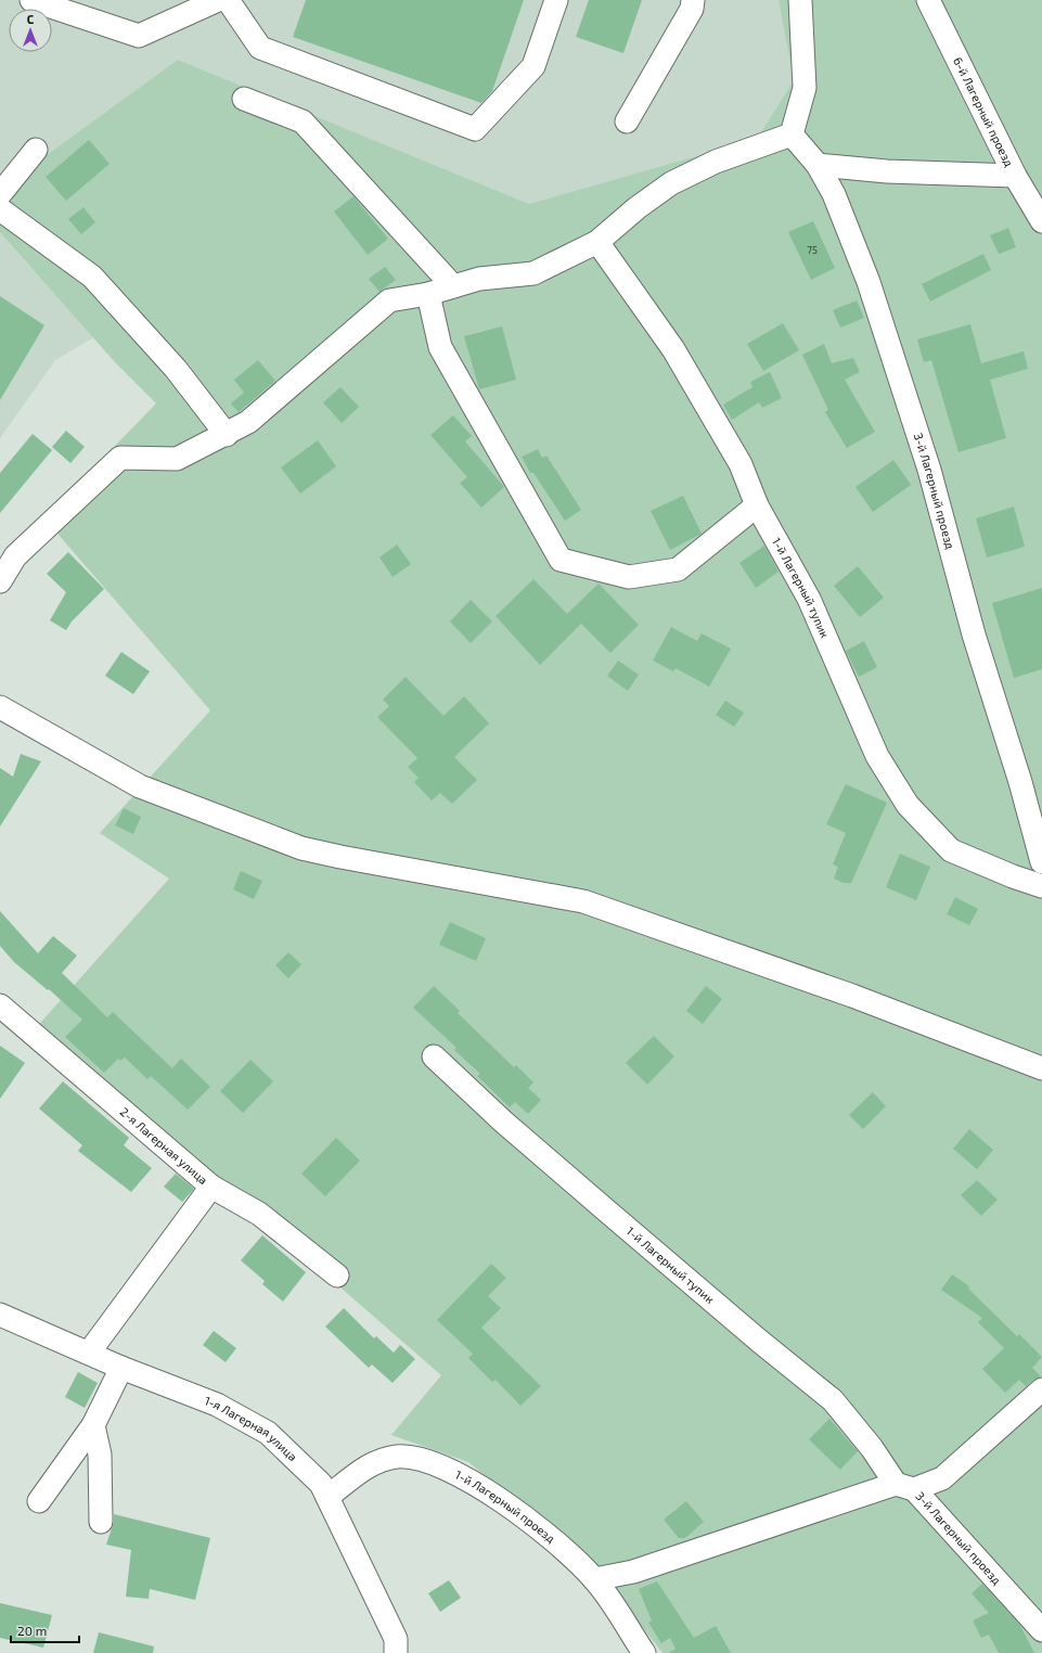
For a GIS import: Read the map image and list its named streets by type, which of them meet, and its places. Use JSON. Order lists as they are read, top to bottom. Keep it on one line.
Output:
{"streets":{"street":["6-й Лагерный проезд","3-й Лагерный проезд","1-й Лагерный тупик","2-я Лагерная улица","1-я Лагерная улица","1-й Лагерный проезд"]},"crossings":[["3-й Лагерный проезд","1-й Лагерный тупик"],["1-я Лагерная улица","1-й Лагерный проезд"]],"house_numbers":["75"],"scale_bar":"20 m","north":"top"}
